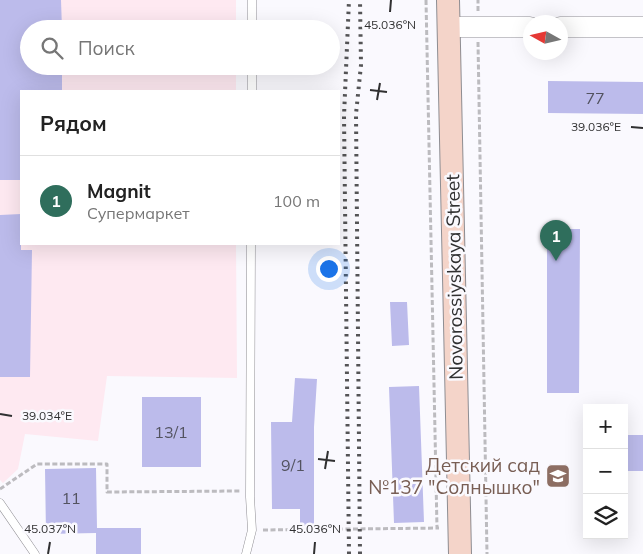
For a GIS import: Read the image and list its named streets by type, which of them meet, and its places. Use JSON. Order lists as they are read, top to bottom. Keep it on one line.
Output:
{"streets":{"main road":["Novorossiyskaya Street"]},"places":{"school or university":["Детский сад №137 \"Солнышко\""]},"house_numbers":["77","13/1","9/1","11"],"north":"left","page":{"search":"Поиск","heading":"Рядом","list":[{"mark":"1","name":"Magnit","note":"Супермаркет","value":"100 m"}],"pins":"1","map_buttons":["+","−"]},"coordinates":["45.036°N","39.036°E","39.034°E","45.037°N"]}
